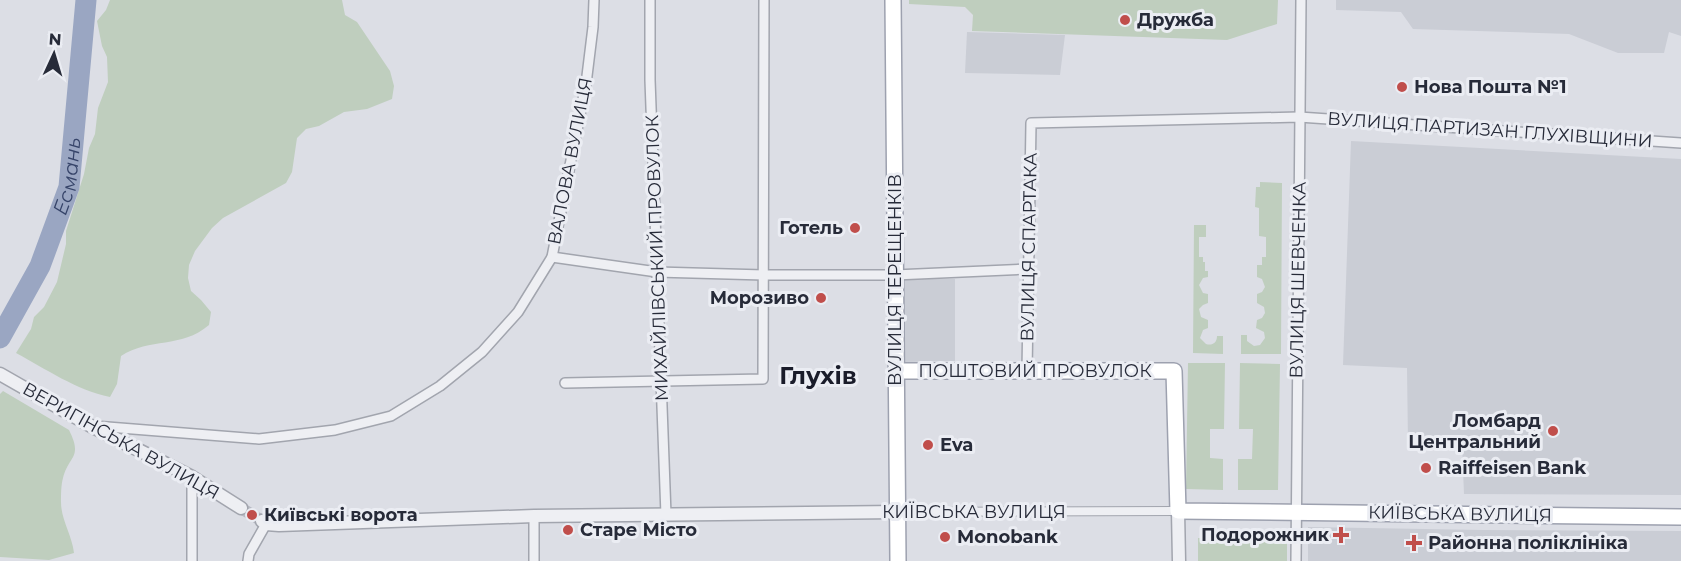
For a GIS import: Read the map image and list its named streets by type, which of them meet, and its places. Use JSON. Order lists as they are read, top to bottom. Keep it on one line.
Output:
{"streets":{"main road":["ВУЛИЦЯ ТЕРЕЩЕНКІВ","ПОШТОВИЙ ПРОВУЛОК","КИЇВСЬКА ВУЛИЦЯ"],"street":["ВУЛИЦЯ ПАРТИЗАН ГЛУХІВЩИНИ","ВАЛОВА ВУЛИЦЯ","ВУЛИЦЯ СПАРТАКА","МИХАЙЛІВСЬКИЙ ПРОВУЛОК","ВУЛИЦЯ ШЕВЧЕНКА","ВЕРИГІНСЬКА ВУЛИЦЯ"]},"crossings":[["ВУЛИЦЯ ПАРТИЗАН ГЛУХІВЩИНИ","ВУЛИЦЯ СПАРТАКА"],["ВУЛИЦЯ ПАРТИЗАН ГЛУХІВЩИНИ","ВУЛИЦЯ ШЕВЧЕНКА"],["ВАЛОВА ВУЛИЦЯ","ВЕРИГІНСЬКА ВУЛИЦЯ"],["ВУЛИЦЯ СПАРТАКА","ПОШТОВИЙ ПРОВУЛОК"],["МИХАЙЛІВСЬКИЙ ПРОВУЛОК","КИЇВСЬКА ВУЛИЦЯ"],["ВУЛИЦЯ ТЕРЕЩЕНКІВ","ПОШТОВИЙ ПРОВУЛОК"],["ВУЛИЦЯ ТЕРЕЩЕНКІВ","КИЇВСЬКА ВУЛИЦЯ"],["ВУЛИЦЯ ШЕВЧЕНКА","КИЇВСЬКА ВУЛИЦЯ"],["ПОШТОВИЙ ПРОВУЛОК","КИЇВСЬКА ВУЛИЦЯ"]],"districts":["Глухів"],"water":["Есмань"],"places":{"other":["Дружба","Нова Пошта №1","Готель","Морозиво","Ломбард Центральний","Eva","Raiffeisen Bank","Київські ворота","Старе Місто","Monobank"],"health":["Подорожник","Районна поліклініка"]},"north":"top"}
